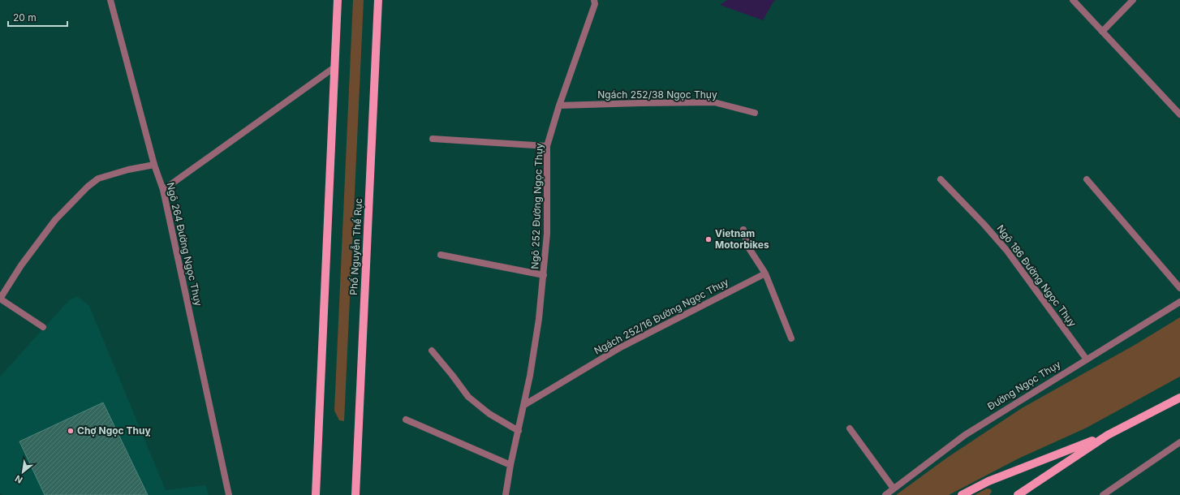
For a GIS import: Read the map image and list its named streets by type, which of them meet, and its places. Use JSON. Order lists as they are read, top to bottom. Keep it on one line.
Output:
{"streets":{"main road":["Phố Nguyễn Thế Rục"],"street":["Ngách 252/38 Ngọc Thụy","Ngõ 252 Đường Ngọc Thụy","Ngõ 264 Đường Ngọc Thụy","Ngõ 186 Đường Ngọc Thụy","Ngách 252/16 Đường Ngọc Thụy","Đường Ngọc Thụy"]},"crossings":[["Ngách 252/38 Ngọc Thụy","Ngõ 252 Đường Ngọc Thụy"],["Ngõ 252 Đường Ngọc Thụy","Ngách 252/16 Đường Ngọc Thụy"],["Ngõ 186 Đường Ngọc Thụy","Đường Ngọc Thụy"]],"places":["Vietnam Motorbikes","Chợ Ngọc Thuỵ"],"scale_bar":"20 m","north":"bottom left"}
